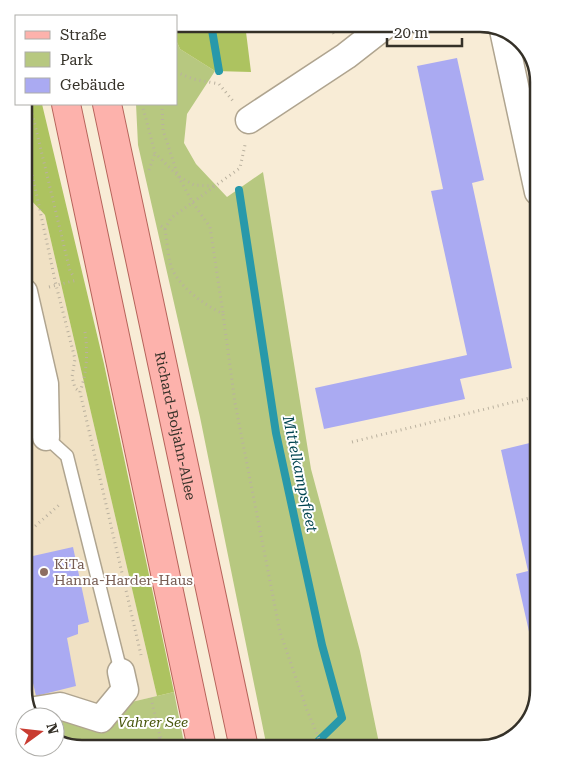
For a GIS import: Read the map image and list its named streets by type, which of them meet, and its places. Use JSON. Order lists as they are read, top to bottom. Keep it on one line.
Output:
{"streets":{"main road":["Richard-Boljahn-Allee"]},"water":["Mittelkampsfleet"],"parks":["Vahrer See"],"places":["KiTa Hanna-Harder-Haus"],"legend":["Straße","Park","Gebäude"],"scale_bar":"20 m","north":"right"}
